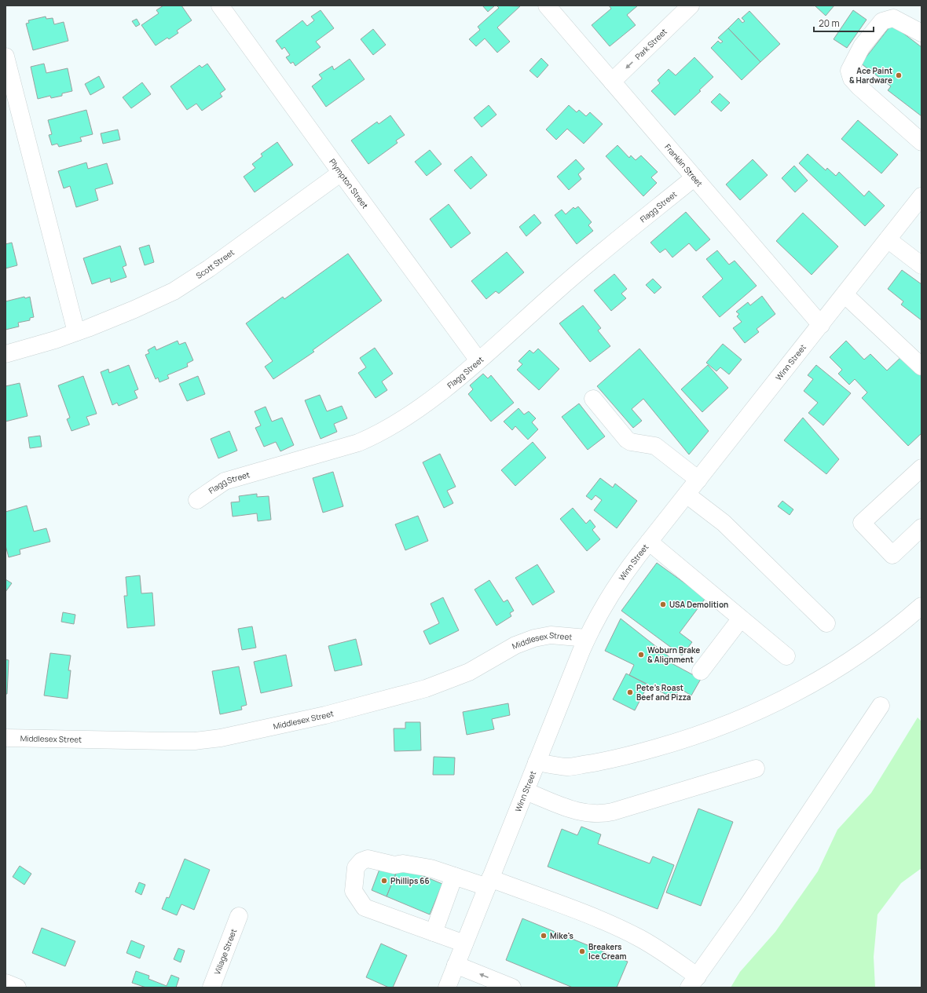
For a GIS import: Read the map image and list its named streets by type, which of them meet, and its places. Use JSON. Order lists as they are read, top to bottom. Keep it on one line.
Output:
{"streets":{"street":["Park Street","Franklin Street","Plympton Street","Flagg Street","Scott Street","Winn Street","Middlesex Street","Village Street"]},"crossings":[["Park Street","Franklin Street"],["Franklin Street","Flagg Street"],["Franklin Street","Winn Street"],["Plympton Street","Flagg Street"],["Plympton Street","Scott Street"],["Winn Street","Middlesex Street"]],"one_way":["Park Street"],"places":["Ace Paint & Hardware","USA Demolition","Woburn Brake & Alignment","Pete's Roast Beef and Pizza","Phillips 66","Mike's","Breakers Ice Cream"],"scale_bar":"20 m"}
